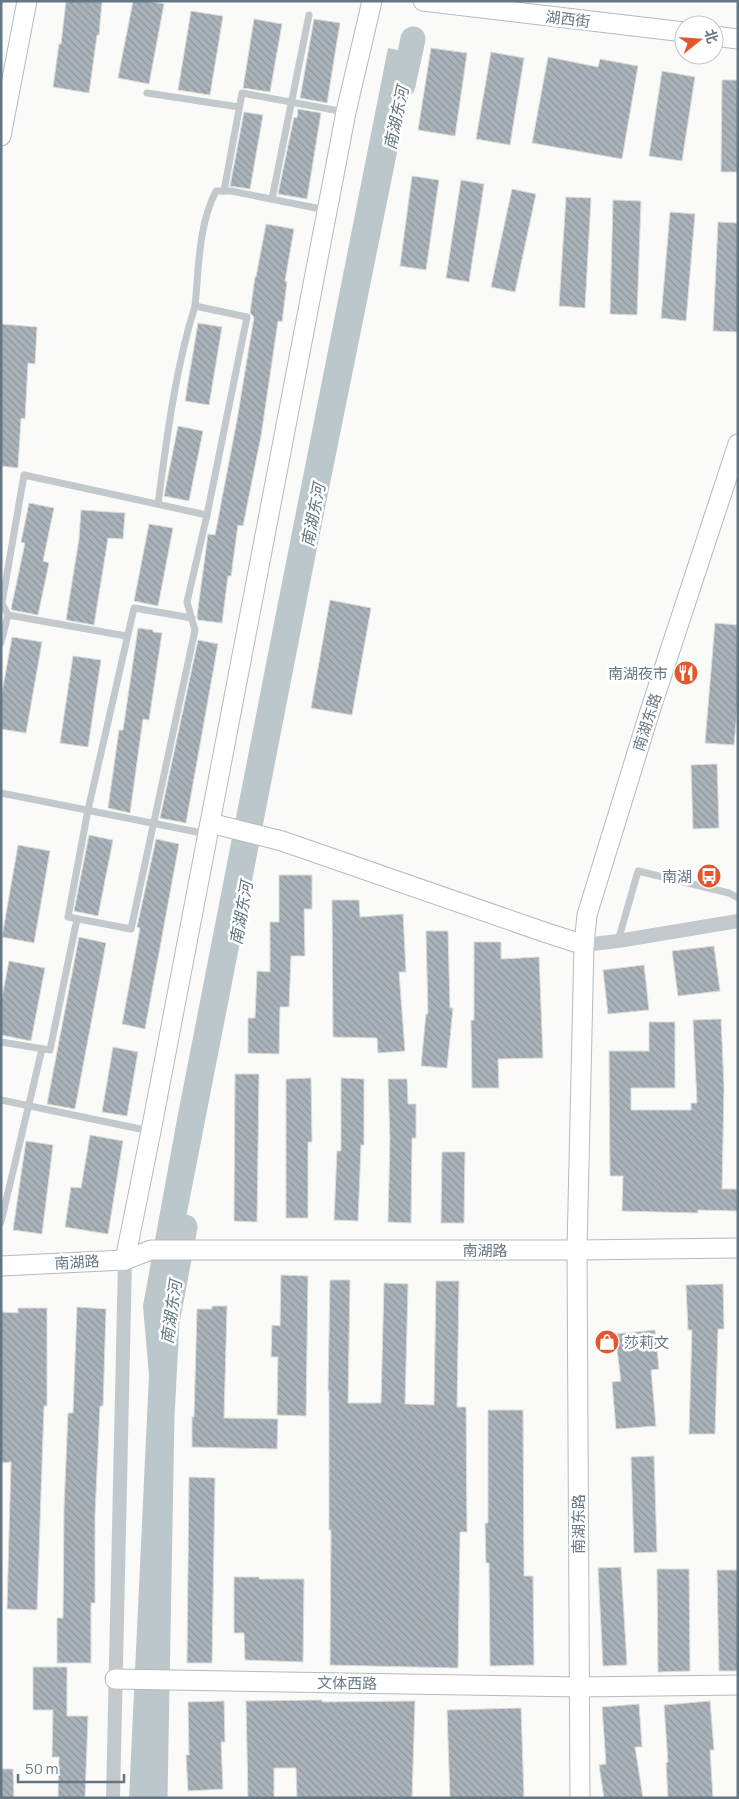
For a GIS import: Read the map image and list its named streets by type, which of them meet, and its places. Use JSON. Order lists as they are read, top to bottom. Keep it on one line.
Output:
{"streets":{"street":["湖西街","南湖东路","南湖路","文体西路"]},"crossings":[["南湖东路","南湖路"],["南湖东路","文体西路"]],"water":["南湖东河"],"places":{"restaurant":["南湖夜市"],"bus stop":["南湖"],"shop":["莎莉文"]},"scale_bar":"50 m","north":"right"}
